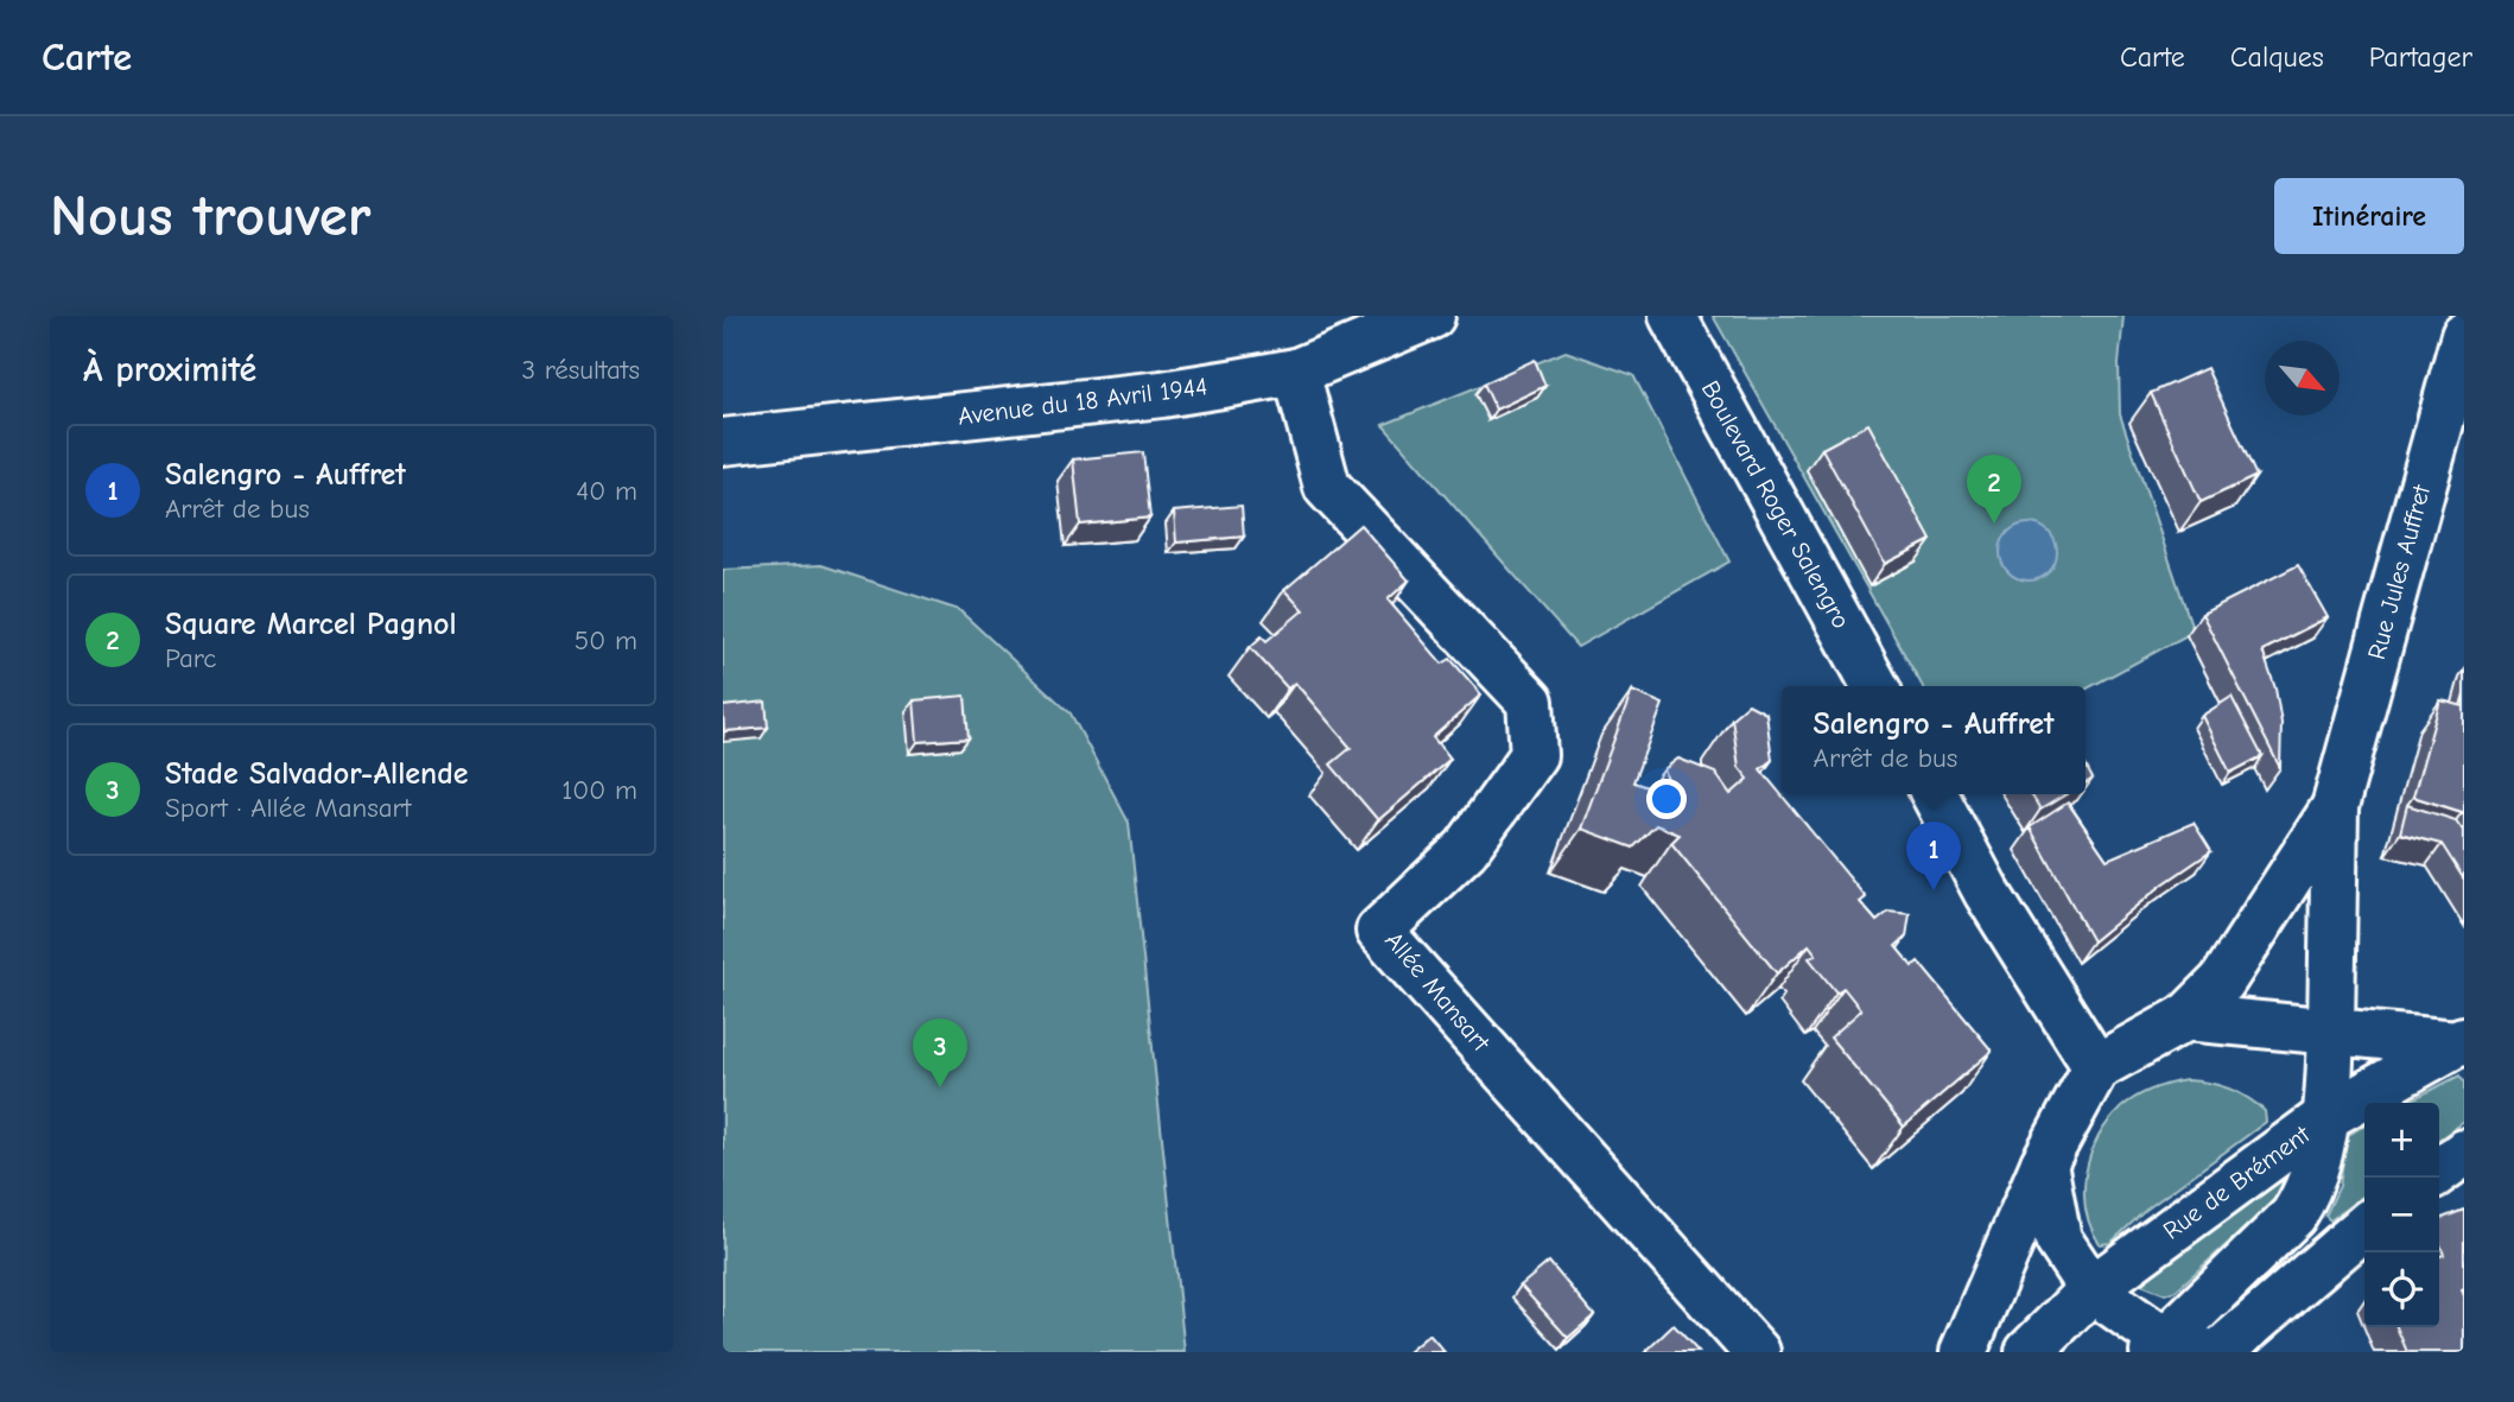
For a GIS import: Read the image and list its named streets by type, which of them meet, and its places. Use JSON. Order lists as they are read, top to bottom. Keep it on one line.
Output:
{"streets":{"street":["Avenue du 18 Avril 1944","Boulevard Roger Salengro","Rue Jules Auffret","Allée Mansart","Rue de Brément"]},"crossings":[["Avenue du 18 Avril 1944","Allée Mansart"],["Rue Jules Auffret","Rue de Brément"]],"north":"bottom right","page":{"header":"Carte","nav":["Carte","Calques","Partager"],"buttons":"Itinéraire","title":"Nous trouver","heading":["À proximité","3 résultats"],"list":[{"mark":"1","name":"Salengro - Auffret","note":"Arrêt de bus","value":"40 m"},{"mark":"2","name":"Square Marcel Pagnol","note":"Parc","value":"50 m"},{"mark":"3","name":"Stade Salvador-Allende","note":"Sport · Allée Mansart","value":"100 m"}],"pins":["2","1","3"],"popup":["Salengro - Auffret","Arrêt de bus"],"map_buttons":["+","−"]}}
